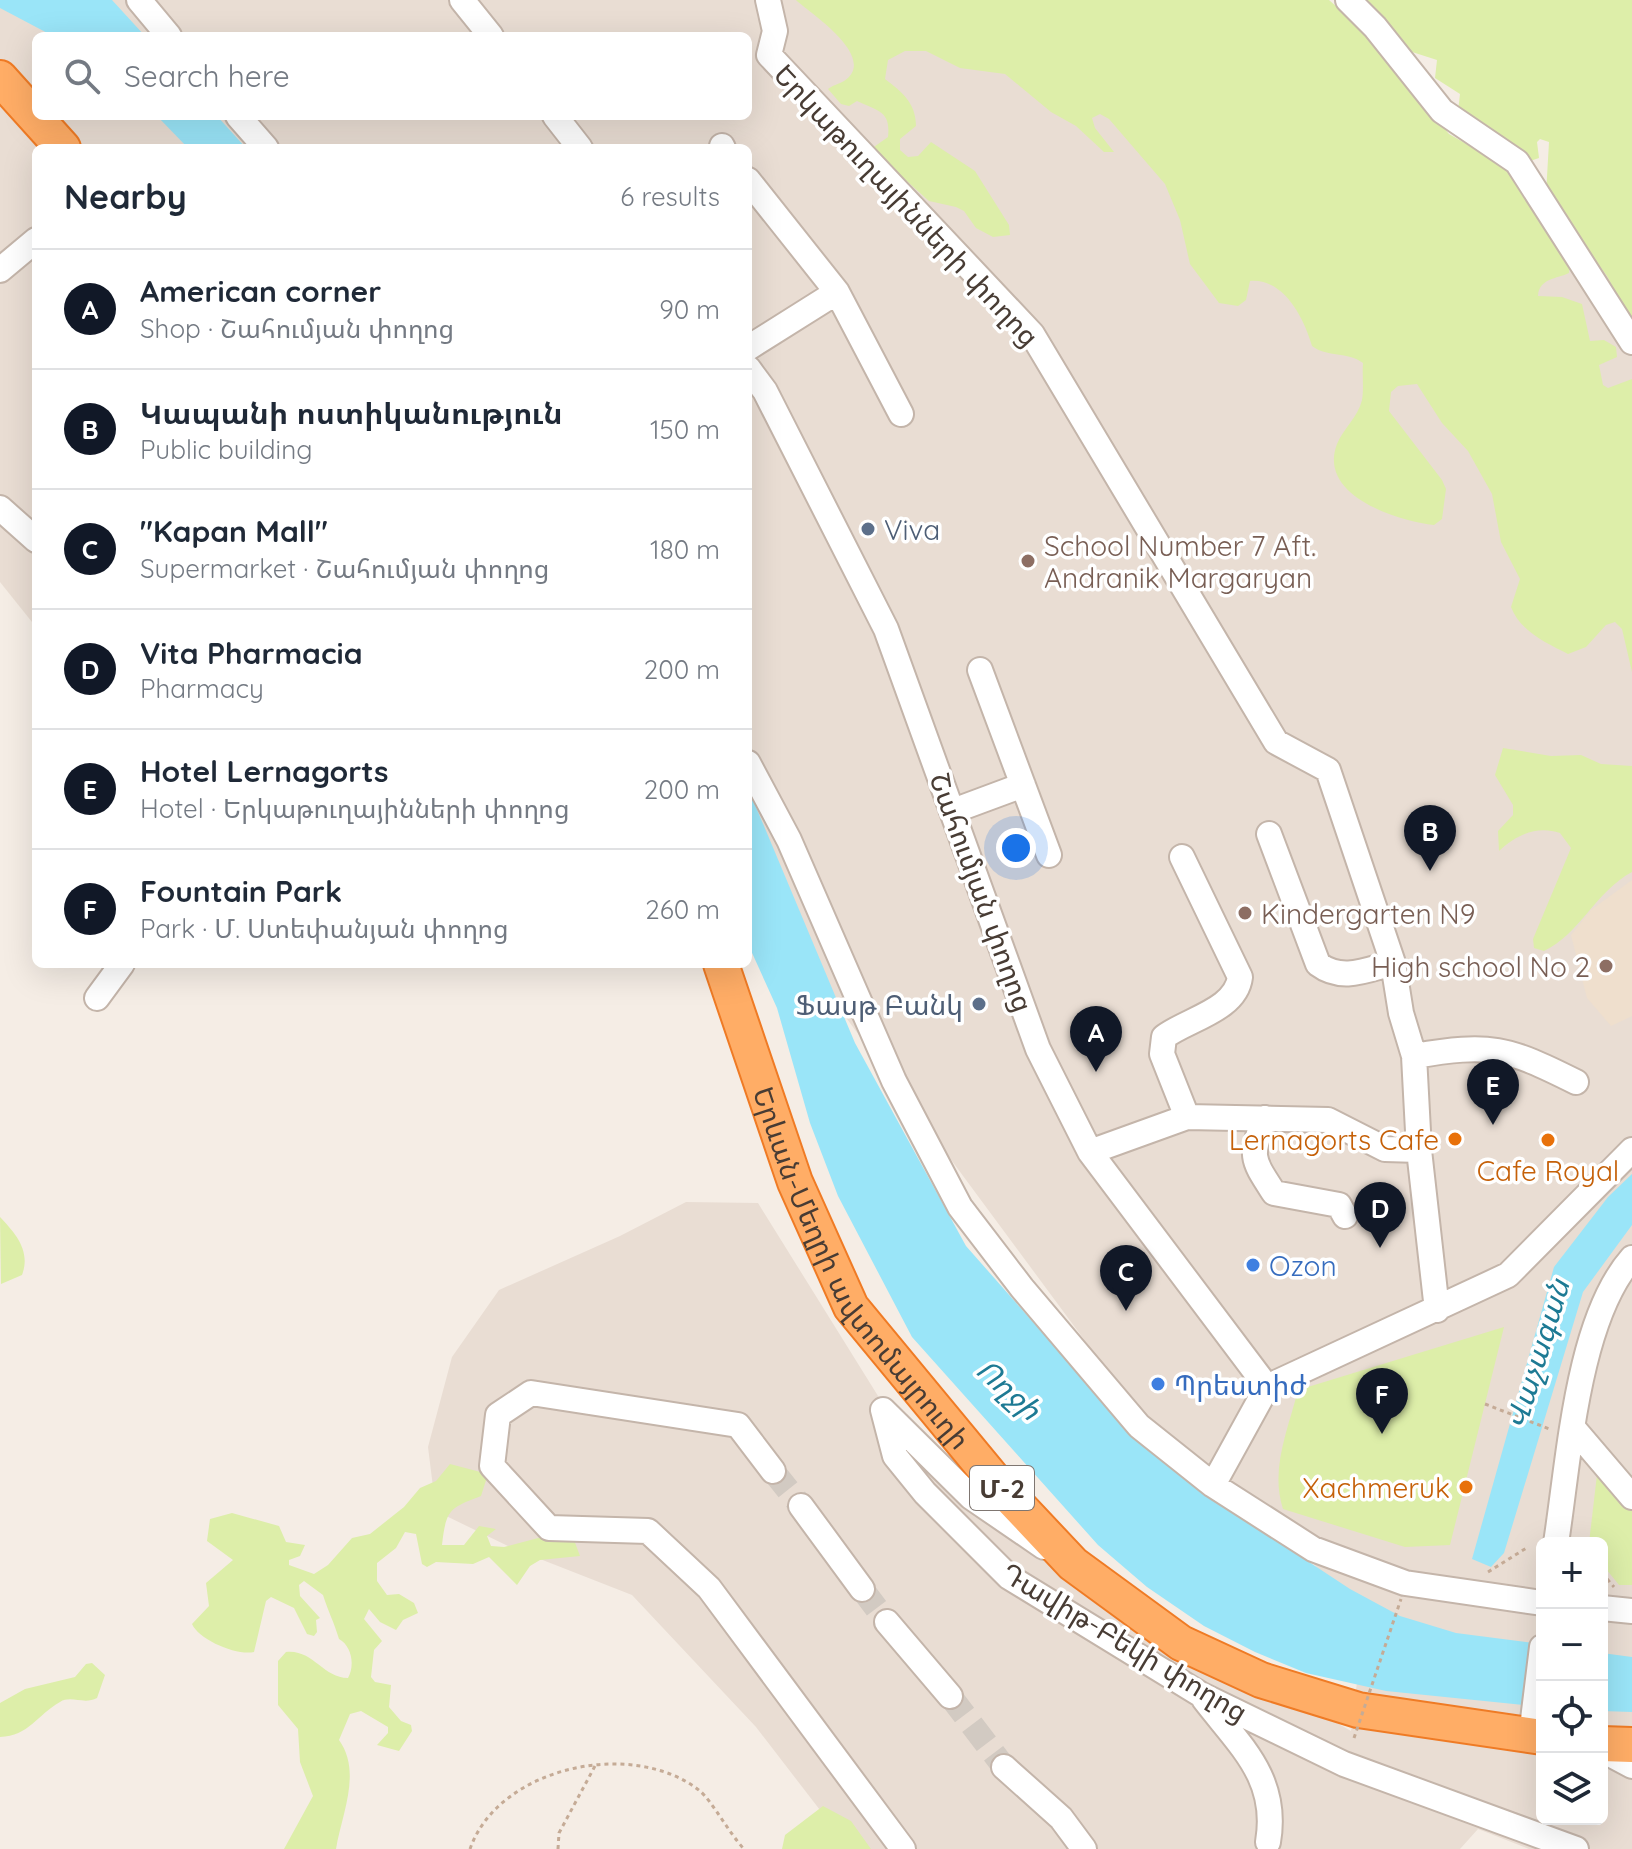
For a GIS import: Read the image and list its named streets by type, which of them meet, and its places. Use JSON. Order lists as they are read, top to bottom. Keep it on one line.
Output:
{"streets":{"highway":["Երևան-Մեղրի ավտոմայրուղի","Մ-2"],"street":["Երկաթուղայինների փողոց","Շահումյան փողոց","Դավիթ-Բեկի փողոց"]},"crossings":[["Երևան-Մեղրի ավտոմայրուղի","Դավիթ-Բեկի փողոց"]],"water":["Վաչագան","Ողջի"],"places":["Viva","School Number 7 Aft. Andranik Margaryan","Kindergarten N9","High school No 2","Ֆասթ Բանկ","Lernagorts Cafe","Cafe Royal","Ozon","Պրեստիժ","Xachmeruk"],"page":{"search":"Search here","heading":["Nearby","6 results"],"list":[{"mark":"A","name":"American corner","note":"Shop · Շահումյան փողոց","value":"90 m"},{"mark":"B","name":"Կապանի ոստիկանություն","note":"Public building","value":"150 m"},{"mark":"C","name":"\"Kapan Mall\"","note":"Supermarket · Շահումյան փողոց","value":"180 m"},{"mark":"D","name":"Vita Pharmacia","note":"Pharmacy","value":"200 m"},{"mark":"E","name":"Hotel Lernagorts","note":"Hotel · Երկաթուղայինների փողոց","value":"200 m"},{"mark":"F","name":"Fountain Park","note":"Park · Մ. Ստեփանյան փողոց","value":"260 m"}],"pins":["B","A","E","D","C","F"],"map_buttons":["+","−"]}}
